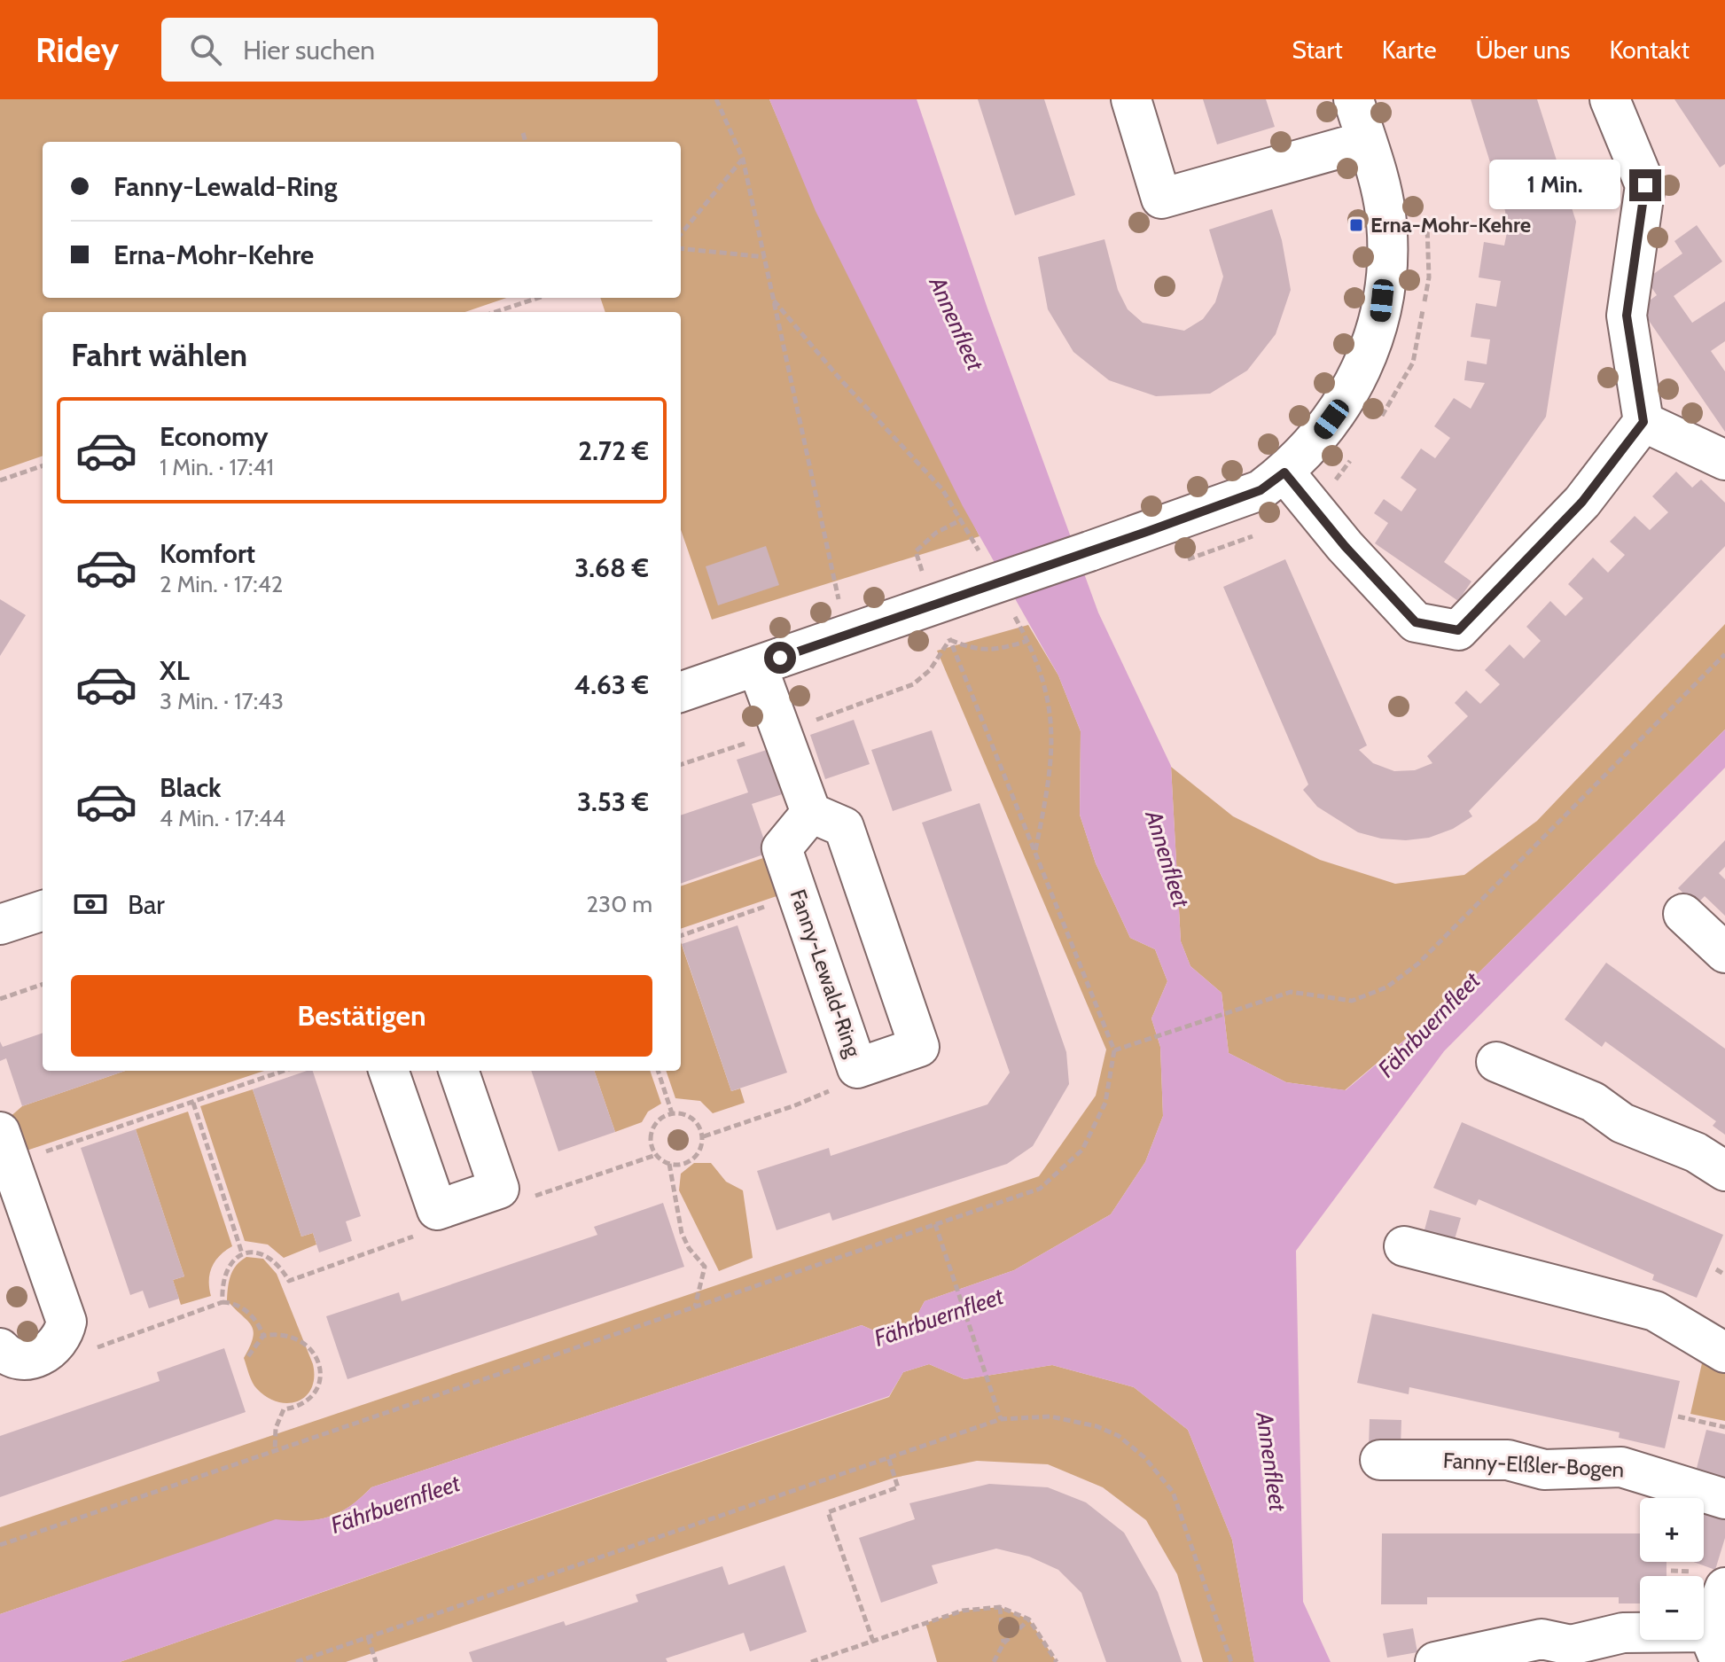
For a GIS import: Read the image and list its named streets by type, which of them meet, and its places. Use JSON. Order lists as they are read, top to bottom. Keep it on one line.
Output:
{"streets":{"street":["Fanny-Lewald-Ring","Fanny-Elßler-Bogen"]},"water":["Annenfleet","Fährbuernfleet"],"places":{"transit":["Erna-Mohr-Kehre"]},"page":{"header":"Ridey","search":"Hier suchen","nav":["Start","Karte","Über uns","Kontakt"],"banner":["Fanny-Lewald-Ring","Erna-Mohr-Kehre"],"bubble":"1 Min.","heading":"Fahrt wählen","list":[{"name":"Economy","note":"1 Min. · 17:41","value":"2.72 €"},{"name":"Komfort","note":"2 Min. · 17:42","value":"3.68 €"},{"name":"XL","note":"3 Min. · 17:43","value":"4.63 €"},{"name":"Black","note":"4 Min. · 17:44","value":"3.53 €"}],"pay":["Bar","230 m"],"buttons":"Bestätigen","map_buttons":["+","−"]}}
